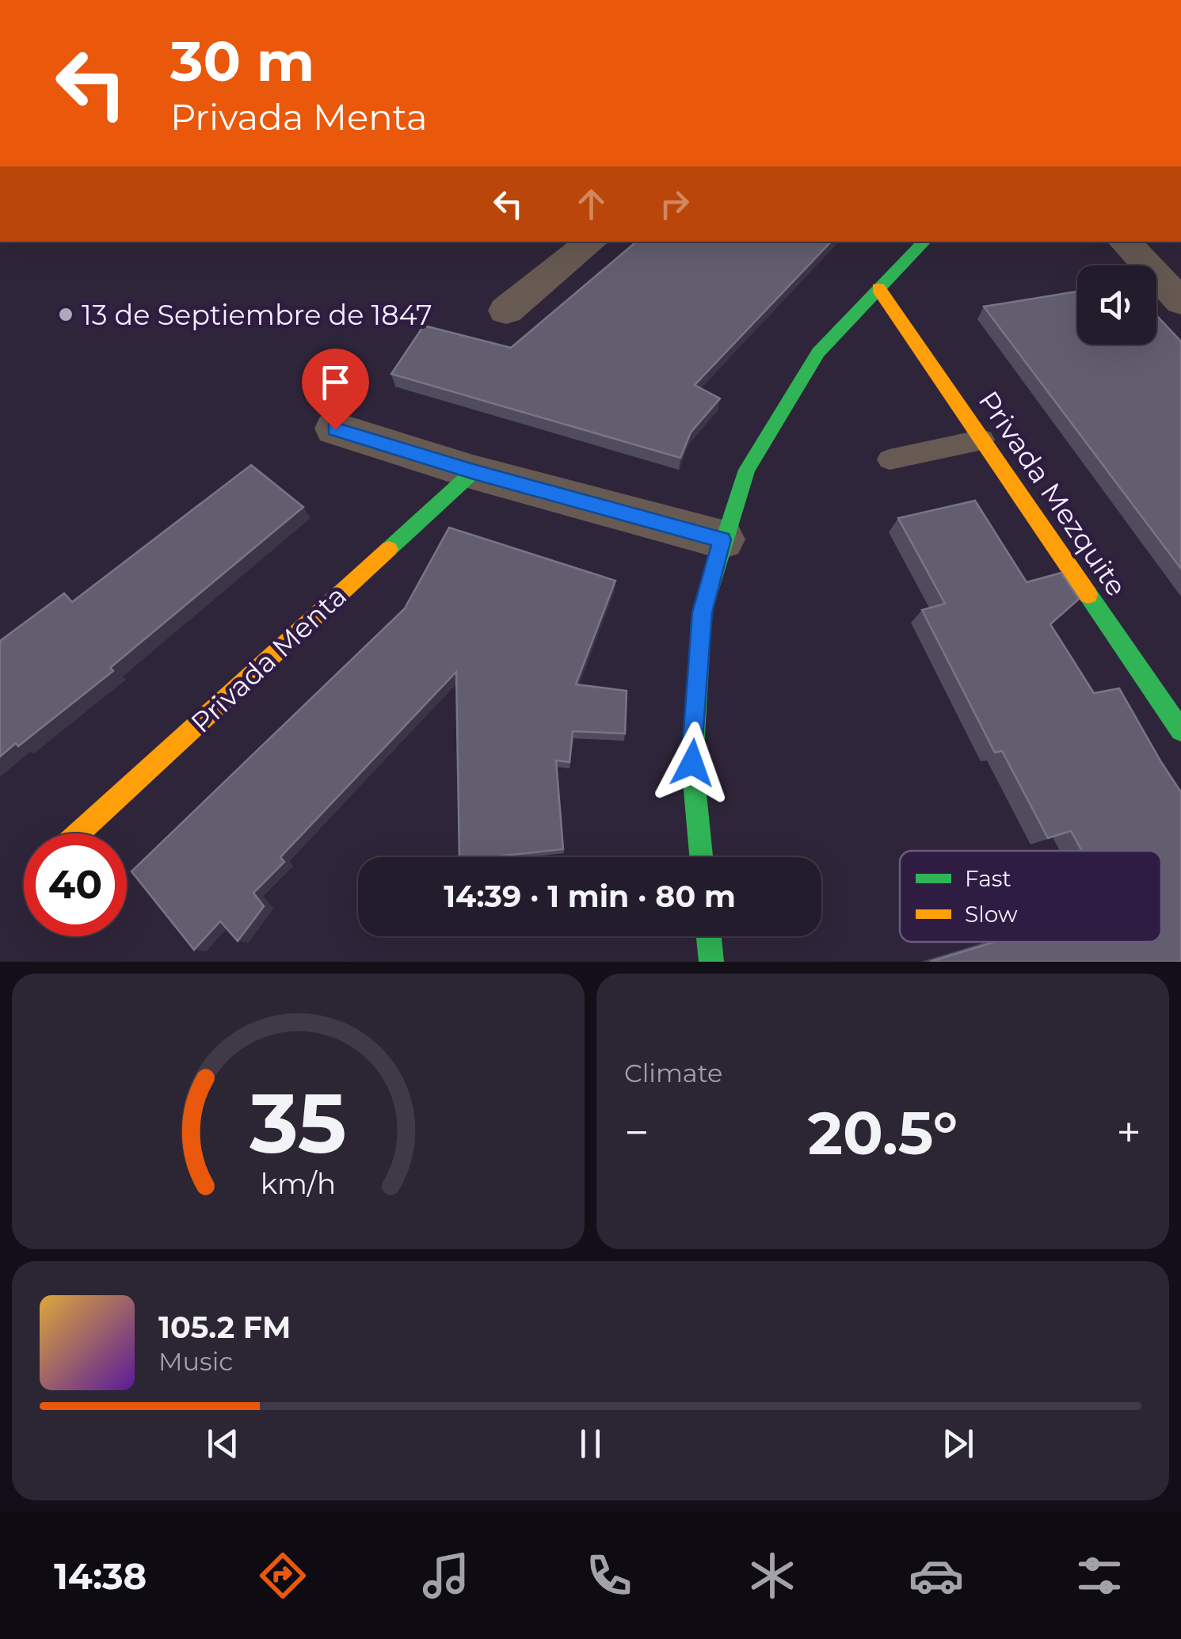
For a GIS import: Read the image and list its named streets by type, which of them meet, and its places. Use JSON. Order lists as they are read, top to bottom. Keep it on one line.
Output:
{"streets":{"street":["Privada Mezquite","Privada Menta"]},"places":["13 de Septiembre de 1847"],"legend":["Fast","Slow"],"page":{"turn":["30 m","Privada Menta"],"limit":"40","trip":"14:39 · 1 min · 80 m","tile":"Climate","heat":["−","20.5°","+"],"song":["105.2 FM","Music"],"tabs":"14:38","gauge":["35","km/h"]}}
